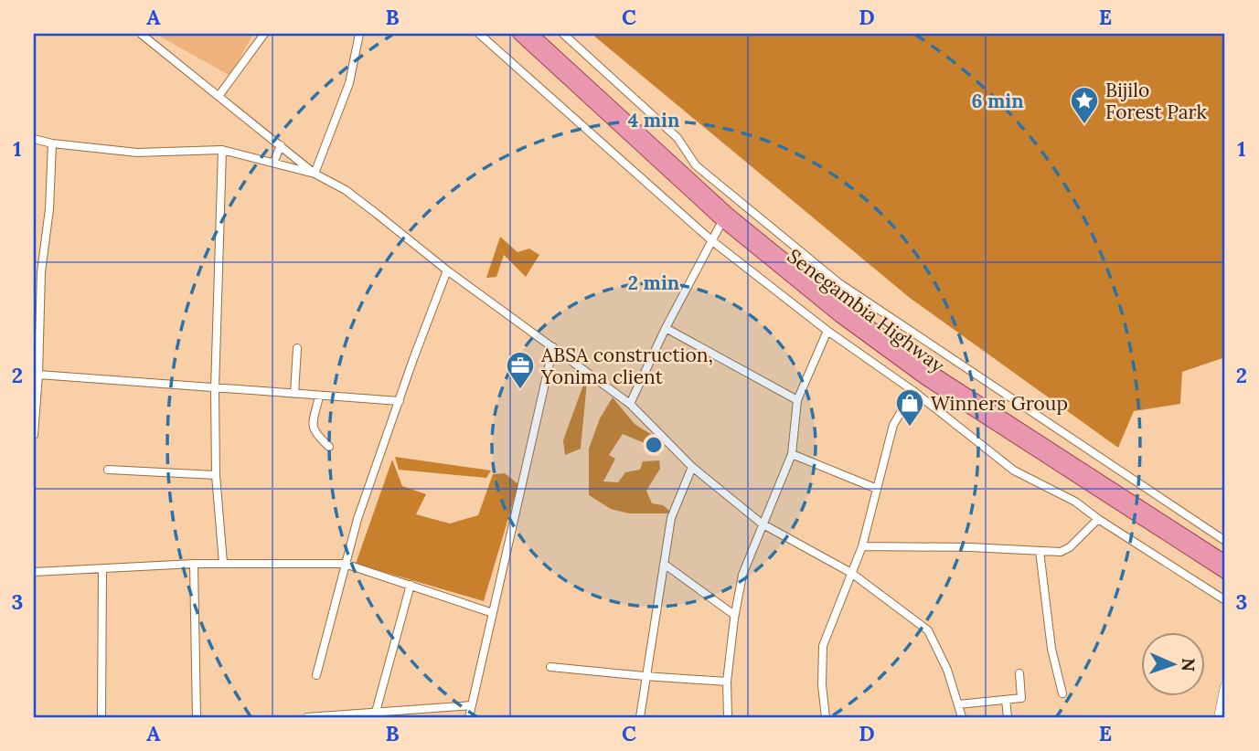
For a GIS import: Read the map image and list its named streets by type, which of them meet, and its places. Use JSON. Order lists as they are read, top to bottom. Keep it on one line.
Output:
{"streets":{"main road":["Senegambia Highway"]},"places":{"place":["Bijilo Forest Park"],"office":["ABSA construction, Yonima client"],"shop":["Winners Group"]},"north":"right","grid":{"columns":["A","B","C","D","E"],"rows":["1","2","3"]},"rings":["6 min","4 min","2 min"]}
